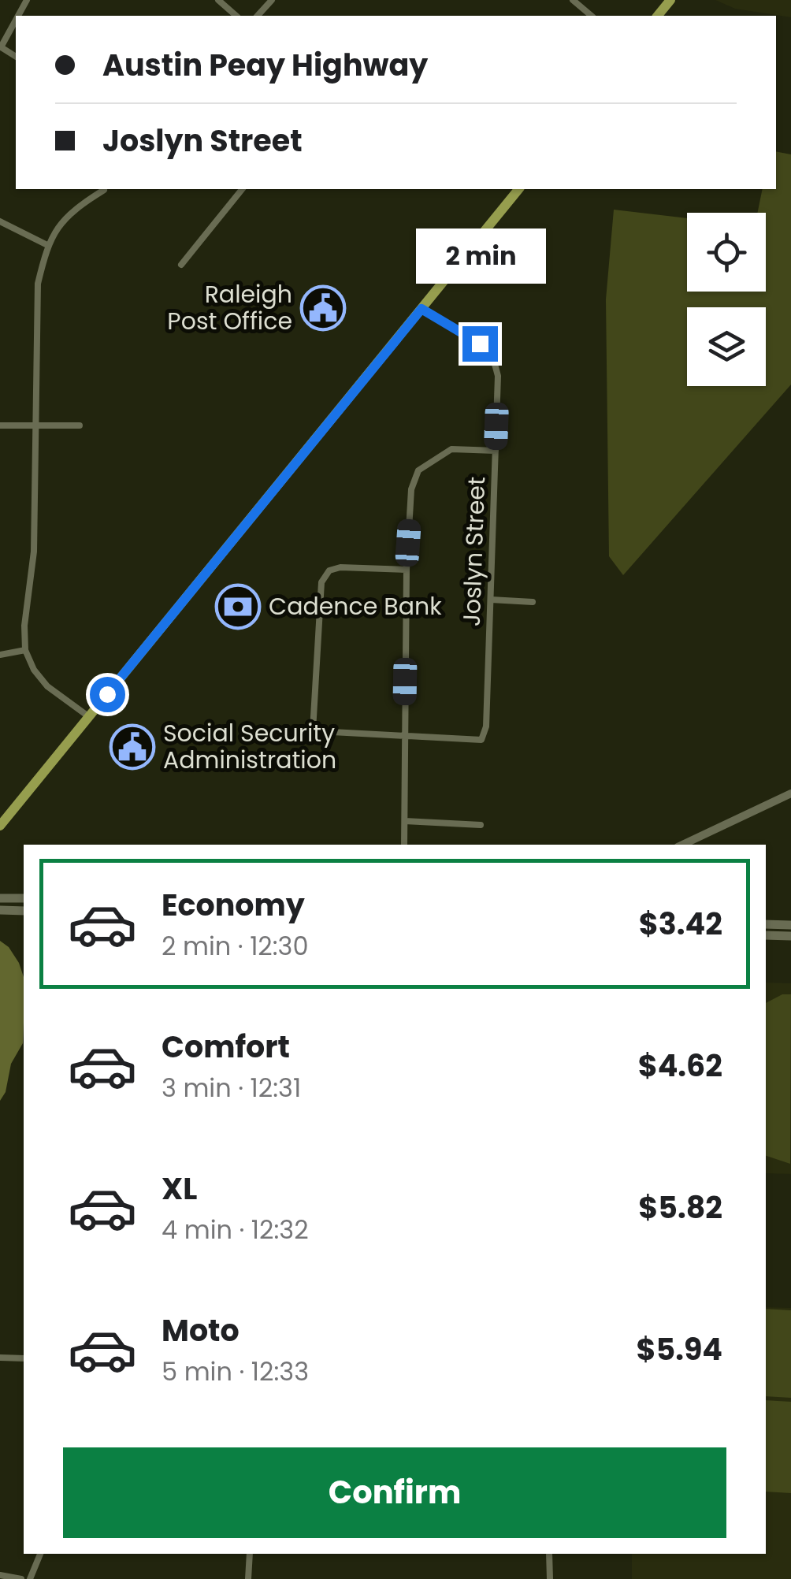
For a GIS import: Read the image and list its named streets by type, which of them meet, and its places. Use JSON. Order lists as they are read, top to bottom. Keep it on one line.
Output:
{"streets":{"street":["Joslyn Street"]},"places":{"public building":["Raleigh Post Office","Social Security Administration"],"bank":["Cadence Bank"]},"page":{"banner":["Austin Peay Highway","Joslyn Street"],"bubble":"2 min","list":[{"name":"Economy","note":"2 min · 12:30","value":"$3.42"},{"name":"Comfort","note":"3 min · 12:31","value":"$4.62"},{"name":"XL","note":"4 min · 12:32","value":"$5.82"},{"name":"Moto","note":"5 min · 12:33","value":"$5.94"}],"buttons":"Confirm"}}
